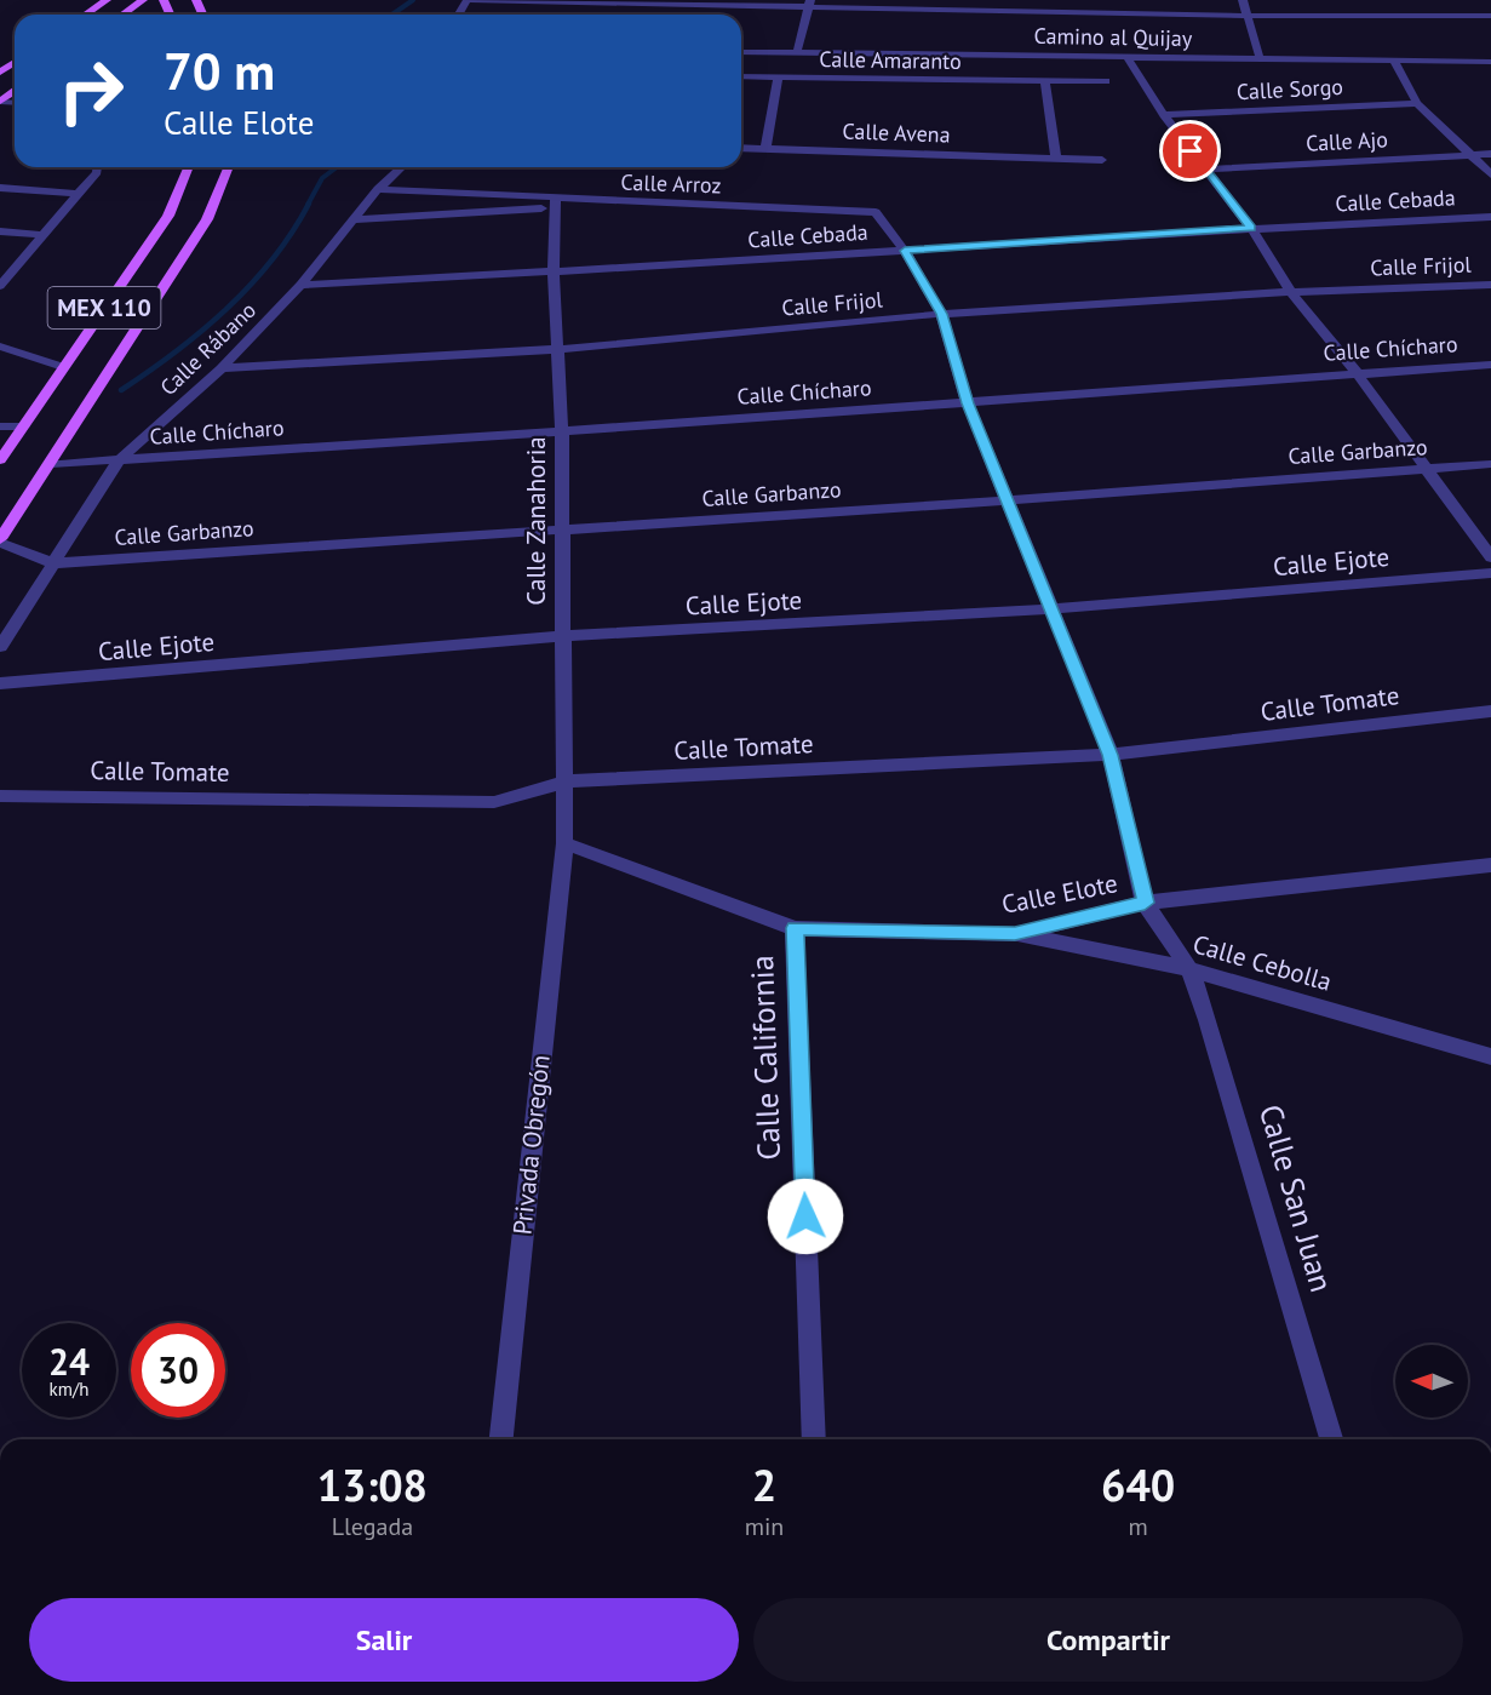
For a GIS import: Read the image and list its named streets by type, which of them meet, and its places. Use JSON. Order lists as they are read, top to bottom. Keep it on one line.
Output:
{"streets":{"main road":["MEX 110"],"street":["Camino al Quijay","Calle Amaranto","Calle Sorgo","Calle Avena","Calle Ajo","Calle Arroz","Calle Cebada","Calle Frijol","Calle Rábano","Calle Chícharo","Calle Garbanzo","Calle Zanahoria","Calle Ejote","Calle Tomate","Calle Elote","Calle Cebolla","Calle California","Privada Obregón","Calle San Juan"]},"crossings":[["Calle Arroz","Calle Cebada"],["Calle Arroz","Calle Rábano"],["Calle Arroz","Calle Zanahoria"],["Calle Cebada","Calle Rábano"],["Calle Cebada","Calle Zanahoria"],["Calle Frijol","Calle Rábano"],["Calle Frijol","Calle Zanahoria"],["MEX 110","Calle Chícharo"],["Calle Rábano","Calle Chícharo"],["Calle Rábano","Calle Garbanzo"],["Calle Chícharo","Calle Zanahoria"],["Calle Garbanzo","Calle Zanahoria"],["Calle Zanahoria","Calle Ejote"],["Calle Zanahoria","Calle Tomate"],["Calle Zanahoria","Calle Elote"],["Calle Zanahoria","Privada Obregón"],["Calle Elote","Calle Cebolla"],["Calle Elote","Calle California"],["Calle Elote","Privada Obregón"],["Calle Elote","Calle San Juan"],["Calle Cebolla","Calle San Juan"]],"north":"left","page":{"turn":["70 m","Calle Elote"],"speed":"24 km/h","limit":"30","eta":["13:08","Llegada","2","min","640","m"],"buttons":["Salir","Compartir"]}}
